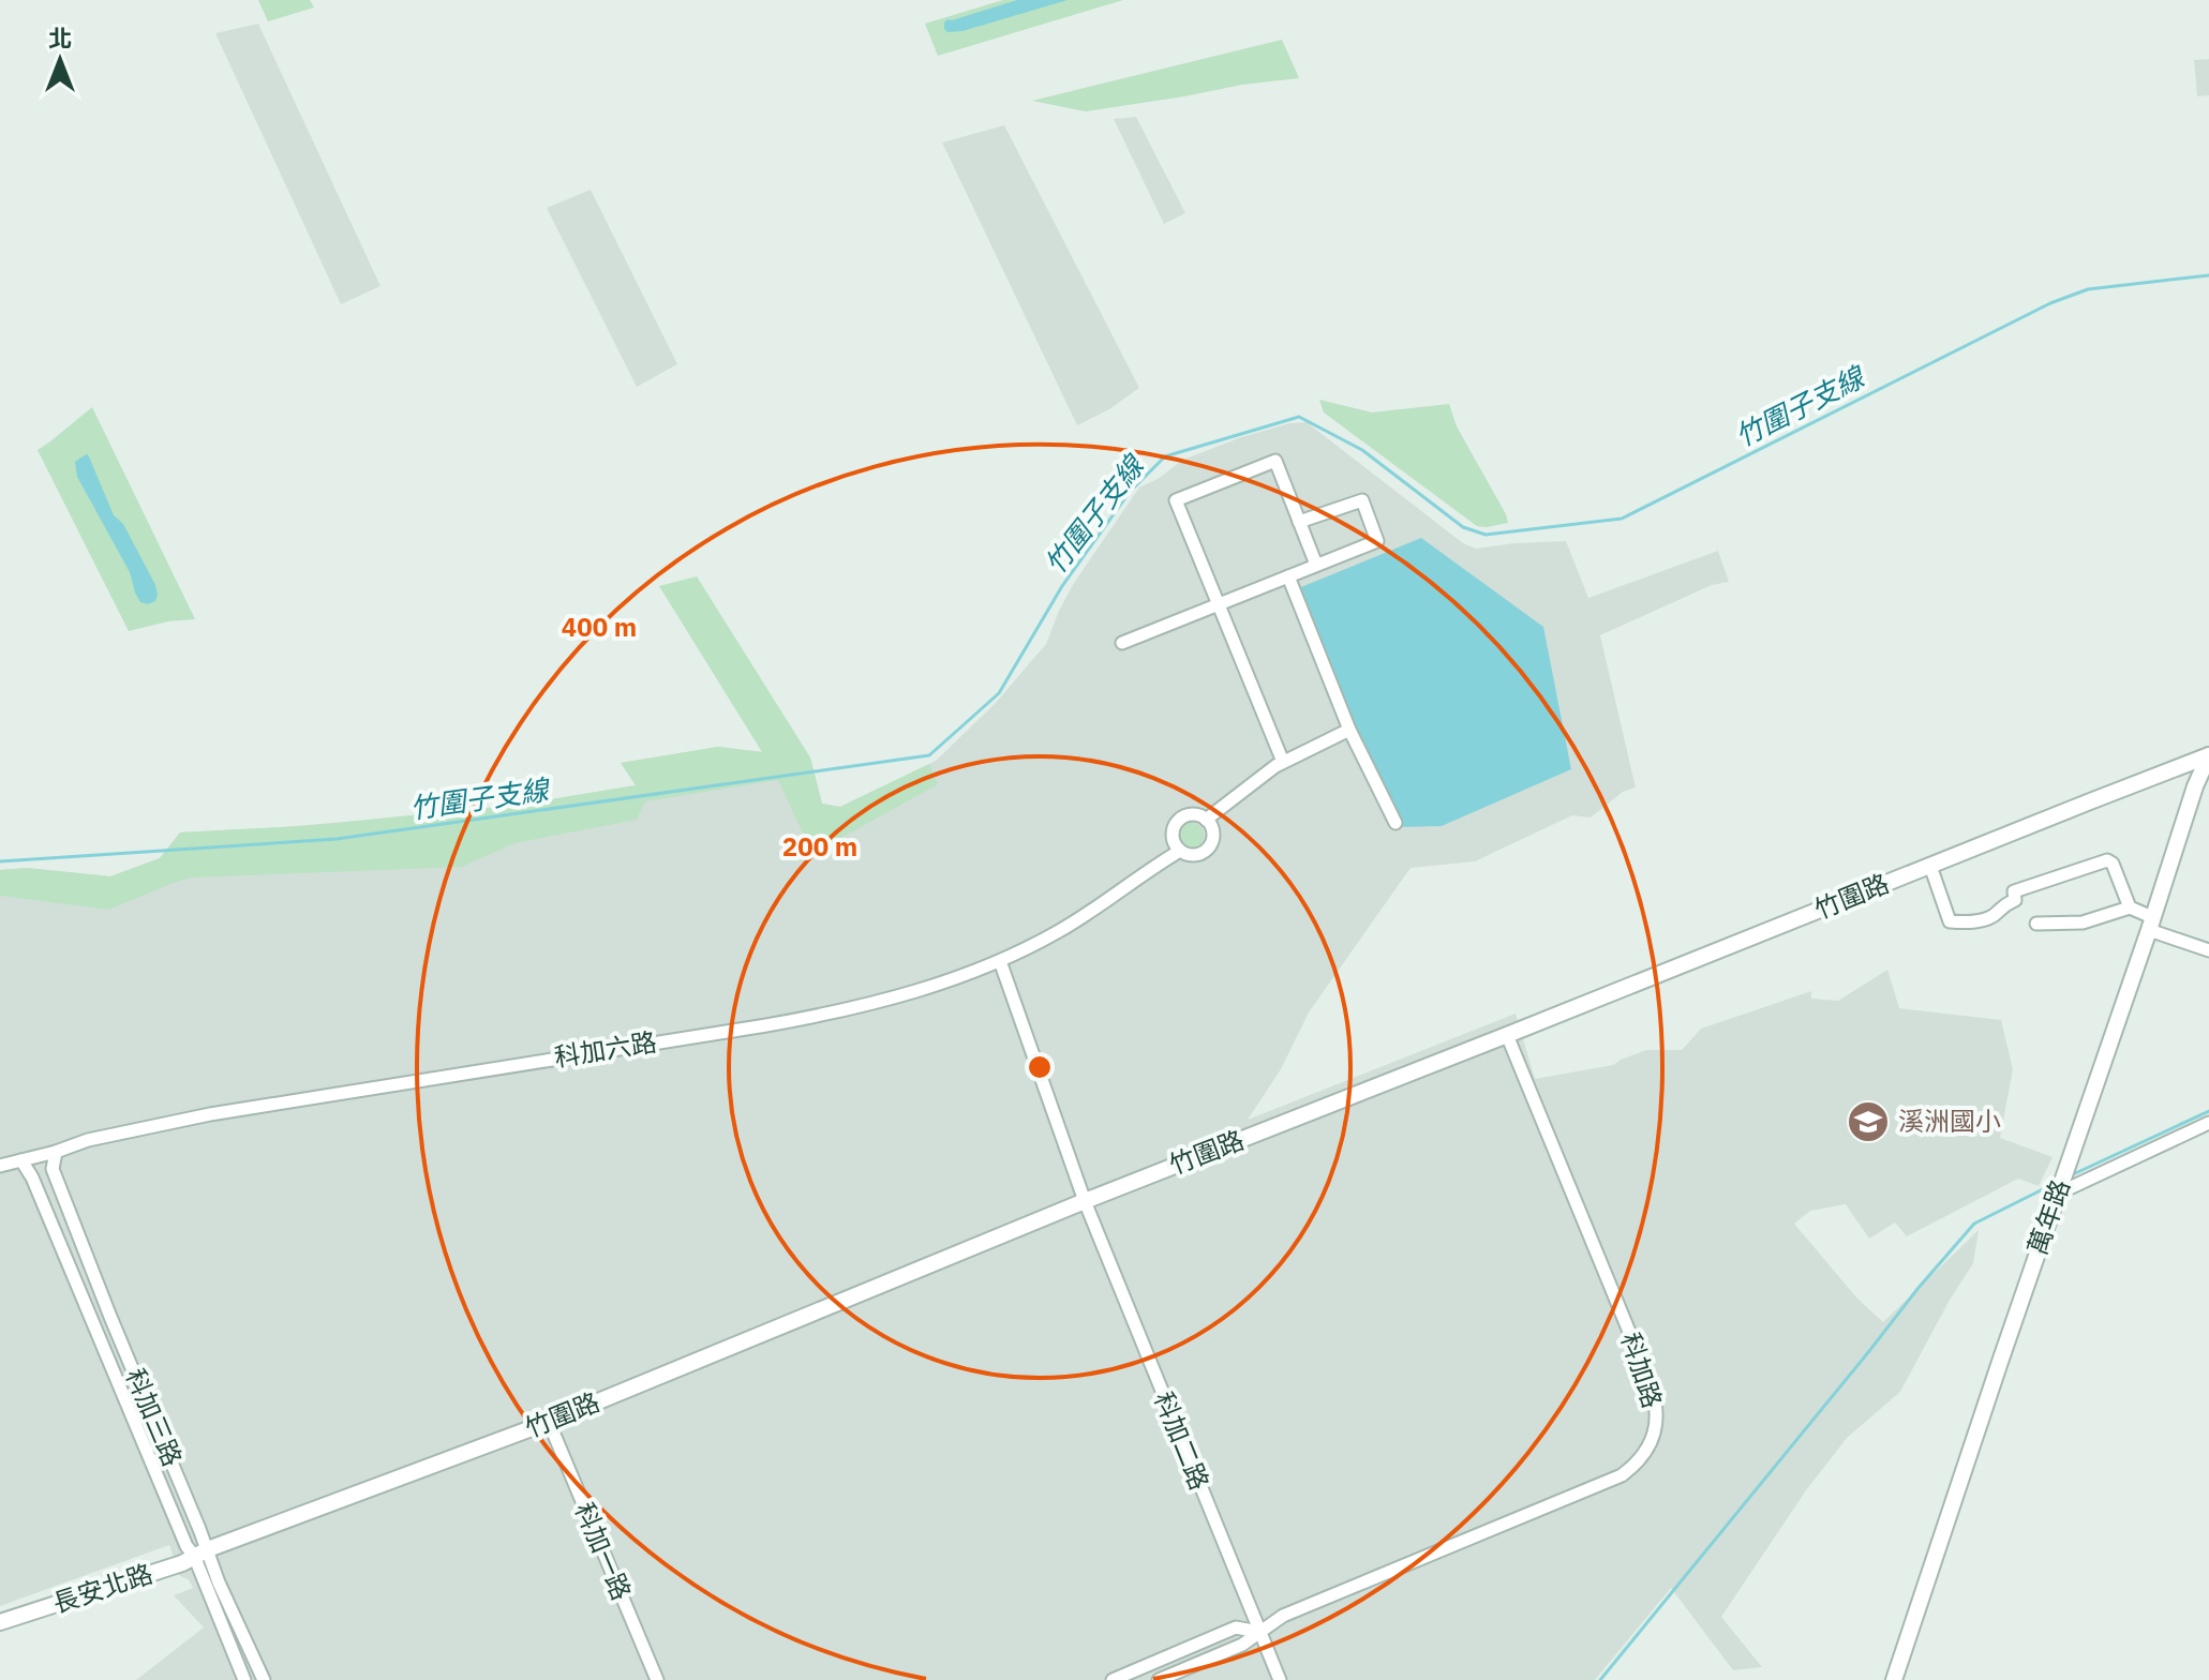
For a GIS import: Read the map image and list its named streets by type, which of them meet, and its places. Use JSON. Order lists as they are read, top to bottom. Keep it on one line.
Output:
{"streets":{"street":["竹圍路","科加六路","萬年路","科加路","科加三路","科加二路","科加一路","長安北路"]},"crossings":[["竹圍路","萬年路"],["竹圍路","科加路"],["竹圍路","科加三路"],["竹圍路","科加二路"],["竹圍路","科加一路"],["竹圍路","長安北路"],["科加六路","科加三路"],["科加六路","科加二路"],["科加路","科加二路"],["科加三路","長安北路"]],"water":["竹圍子支線"],"places":{"school or university":["溪洲國小"]},"north":"top","rings":["400 m","200 m"]}
